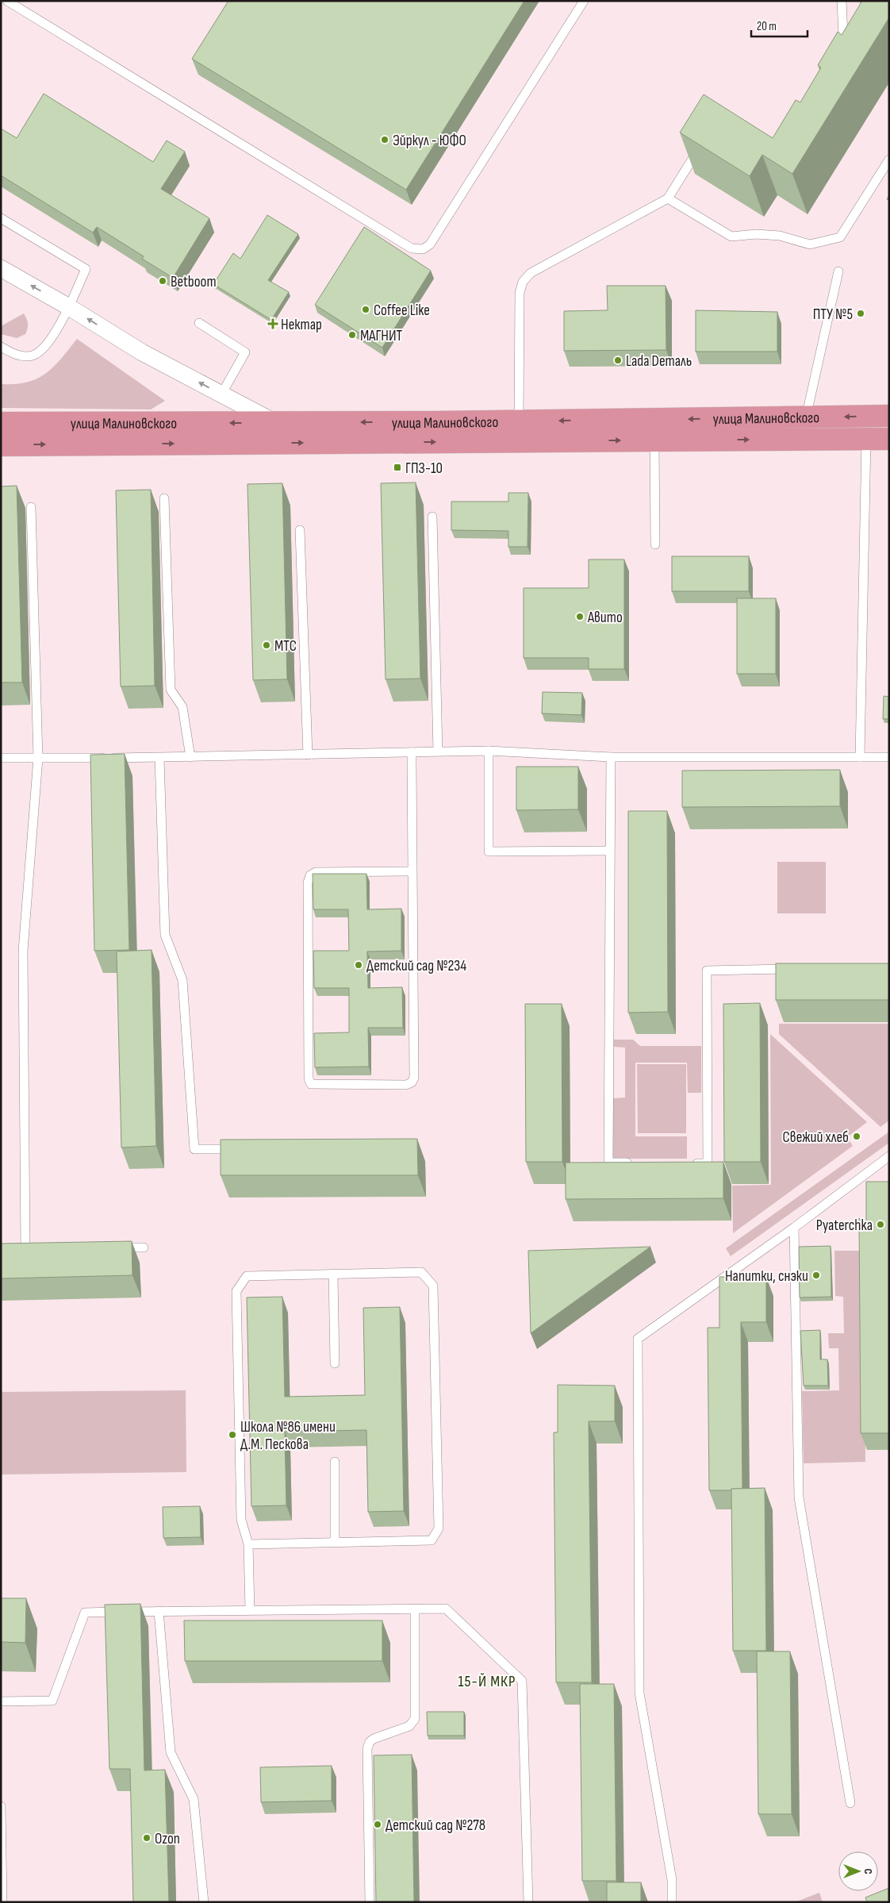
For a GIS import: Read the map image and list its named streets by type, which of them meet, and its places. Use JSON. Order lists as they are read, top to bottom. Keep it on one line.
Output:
{"streets":{"highway":["улица Малиновского"]},"districts":["15-Й МКР"],"places":{"other":["Эйркул - ЮФО","Betboom","Coffee Like","ПТУ №5","МАГНИТ","Lada Dеталь","Авито","МТС","Детский сад №234","Свежий хлеб","Pyaterchka","Напитки, снэки","Школа №86 имени Д.М. Пескова","Детский сад №278","Ozon"],"health":["Нектар"],"transit":["ГПЗ-10"]},"scale_bar":"20 m","north":"right"}
